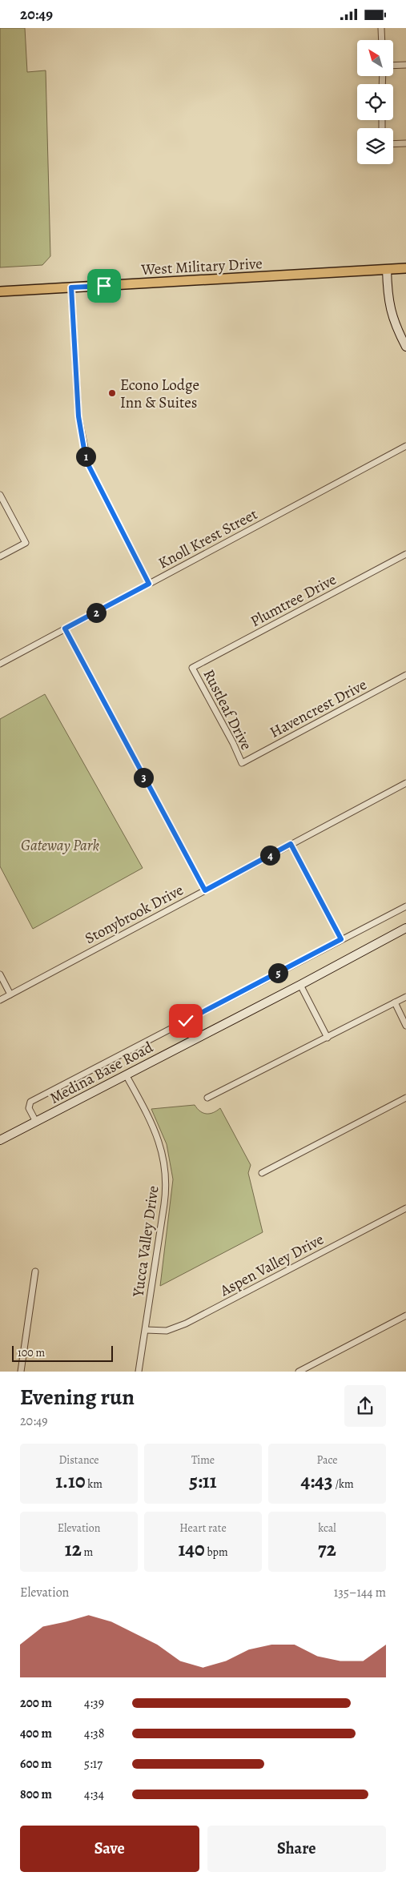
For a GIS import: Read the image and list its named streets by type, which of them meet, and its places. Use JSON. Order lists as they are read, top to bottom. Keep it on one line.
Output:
{"streets":{"main road":["West Military Drive"],"street":["Knoll Krest Street","Plumtree Drive","Havencrest Drive","Rustleaf Drive","Stonybrook Drive","Medina Base Road","Yucca Valley Drive","Aspen Valley Drive"]},"crossings":[["Plumtree Drive","Rustleaf Drive"],["Havencrest Drive","Rustleaf Drive"],["Medina Base Road","Yucca Valley Drive"],["Yucca Valley Drive","Aspen Valley Drive"]],"parks":["Gateway Park"],"places":["Econo Lodge Inn & Suites"],"scale_bar":"100 m","north":"top left","page":{"status":"20:49","pins":["1","2","3","4","5"],"scale":"100 m","heading":["Evening run","20:49"],"stats":[["Distance","1.10 km"],["Time","5:11"],["Pace","4:43 /km"],["Elevation","12 m"],["Heart rate","140 bpm"],["kcal","72"]],"chart":["Elevation","135–144 m"],"list":[{"name":"200 m","note":"4:39"},{"name":"400 m","note":"4:38"},{"name":"600 m","note":"5:17"},{"name":"800 m","note":"4:34"}],"buttons":["Save","Share"]}}
